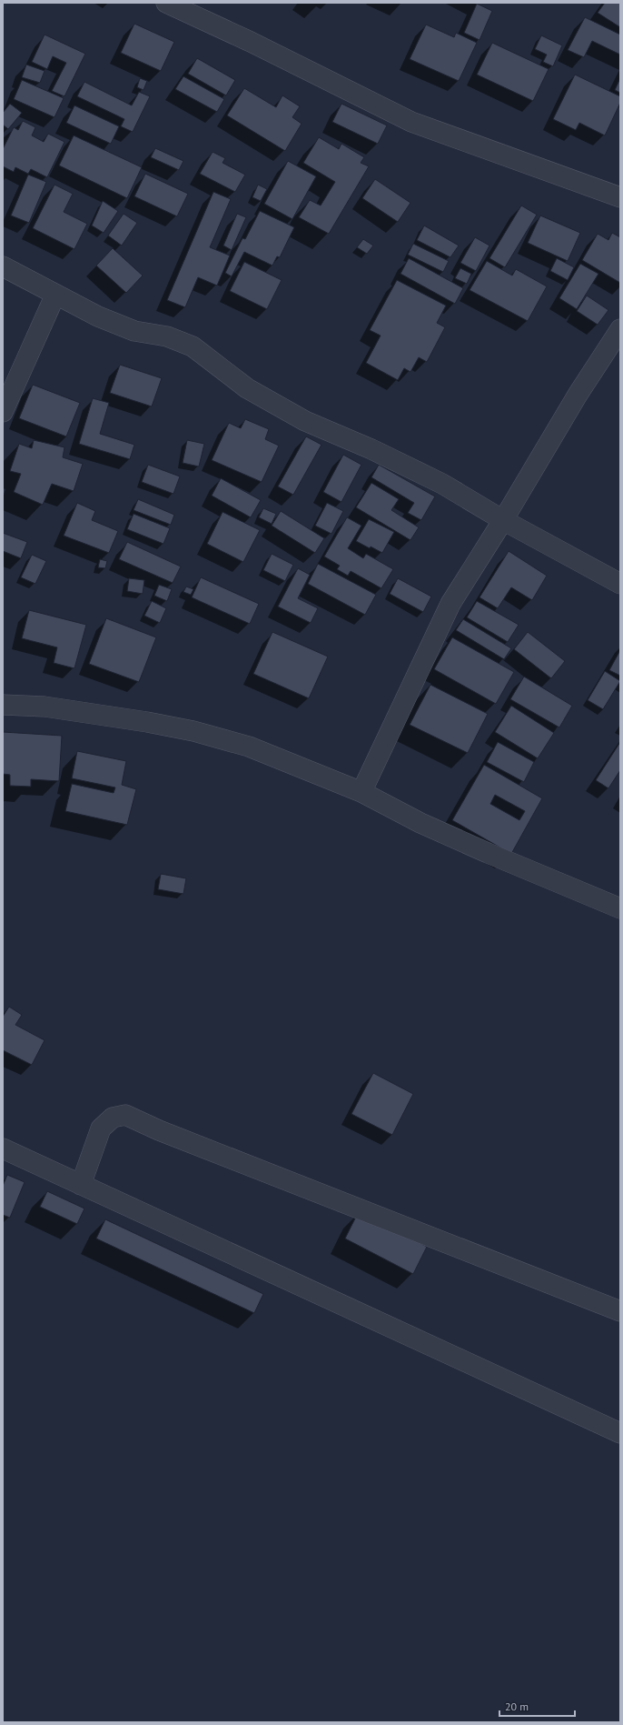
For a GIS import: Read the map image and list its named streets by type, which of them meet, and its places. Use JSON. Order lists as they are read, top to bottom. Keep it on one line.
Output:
{"scale_bar":"20 m"}
